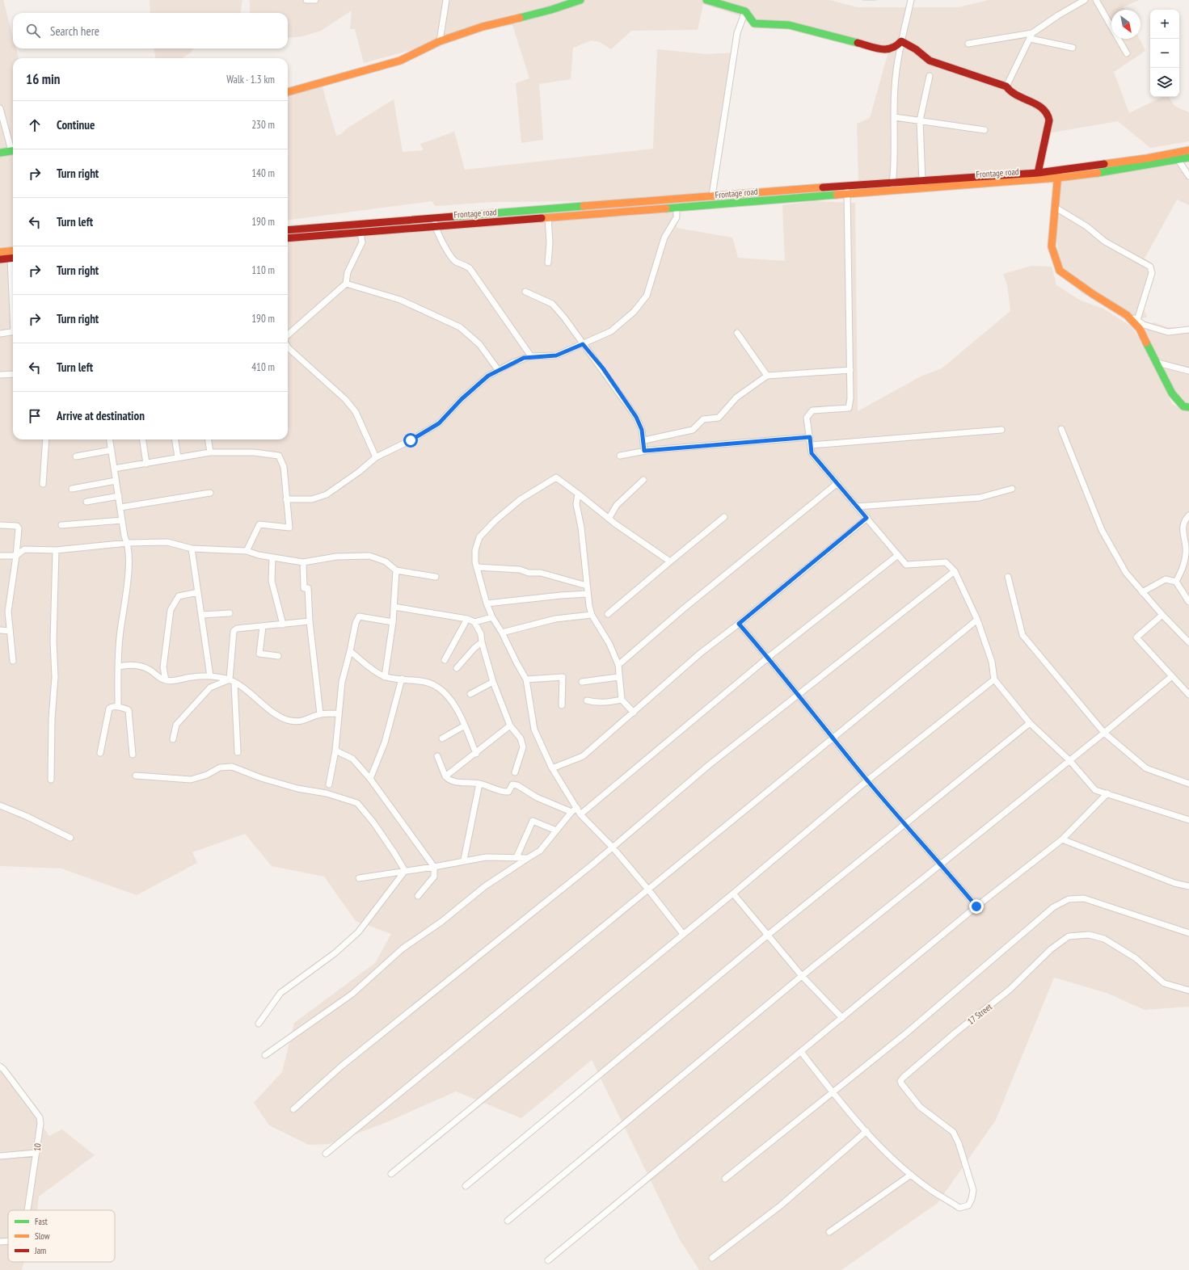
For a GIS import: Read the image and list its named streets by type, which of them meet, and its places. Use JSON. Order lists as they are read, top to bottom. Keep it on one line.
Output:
{"streets":{"main road":["Frontage road"],"street":["17 Street","10"]},"legend":["Fast","Slow","Jam"],"north":"bottom right","page":{"map_buttons":["+","−"],"search":"Search here","heading":["16 min","Walk · 1.3 km"],"list":[["Continue","230 m"],["Turn right","140 m"],["Turn left","190 m"],["Turn right","110 m"],["Turn right","190 m"],["Turn left","410 m"],"Arrive at destination"]}}
